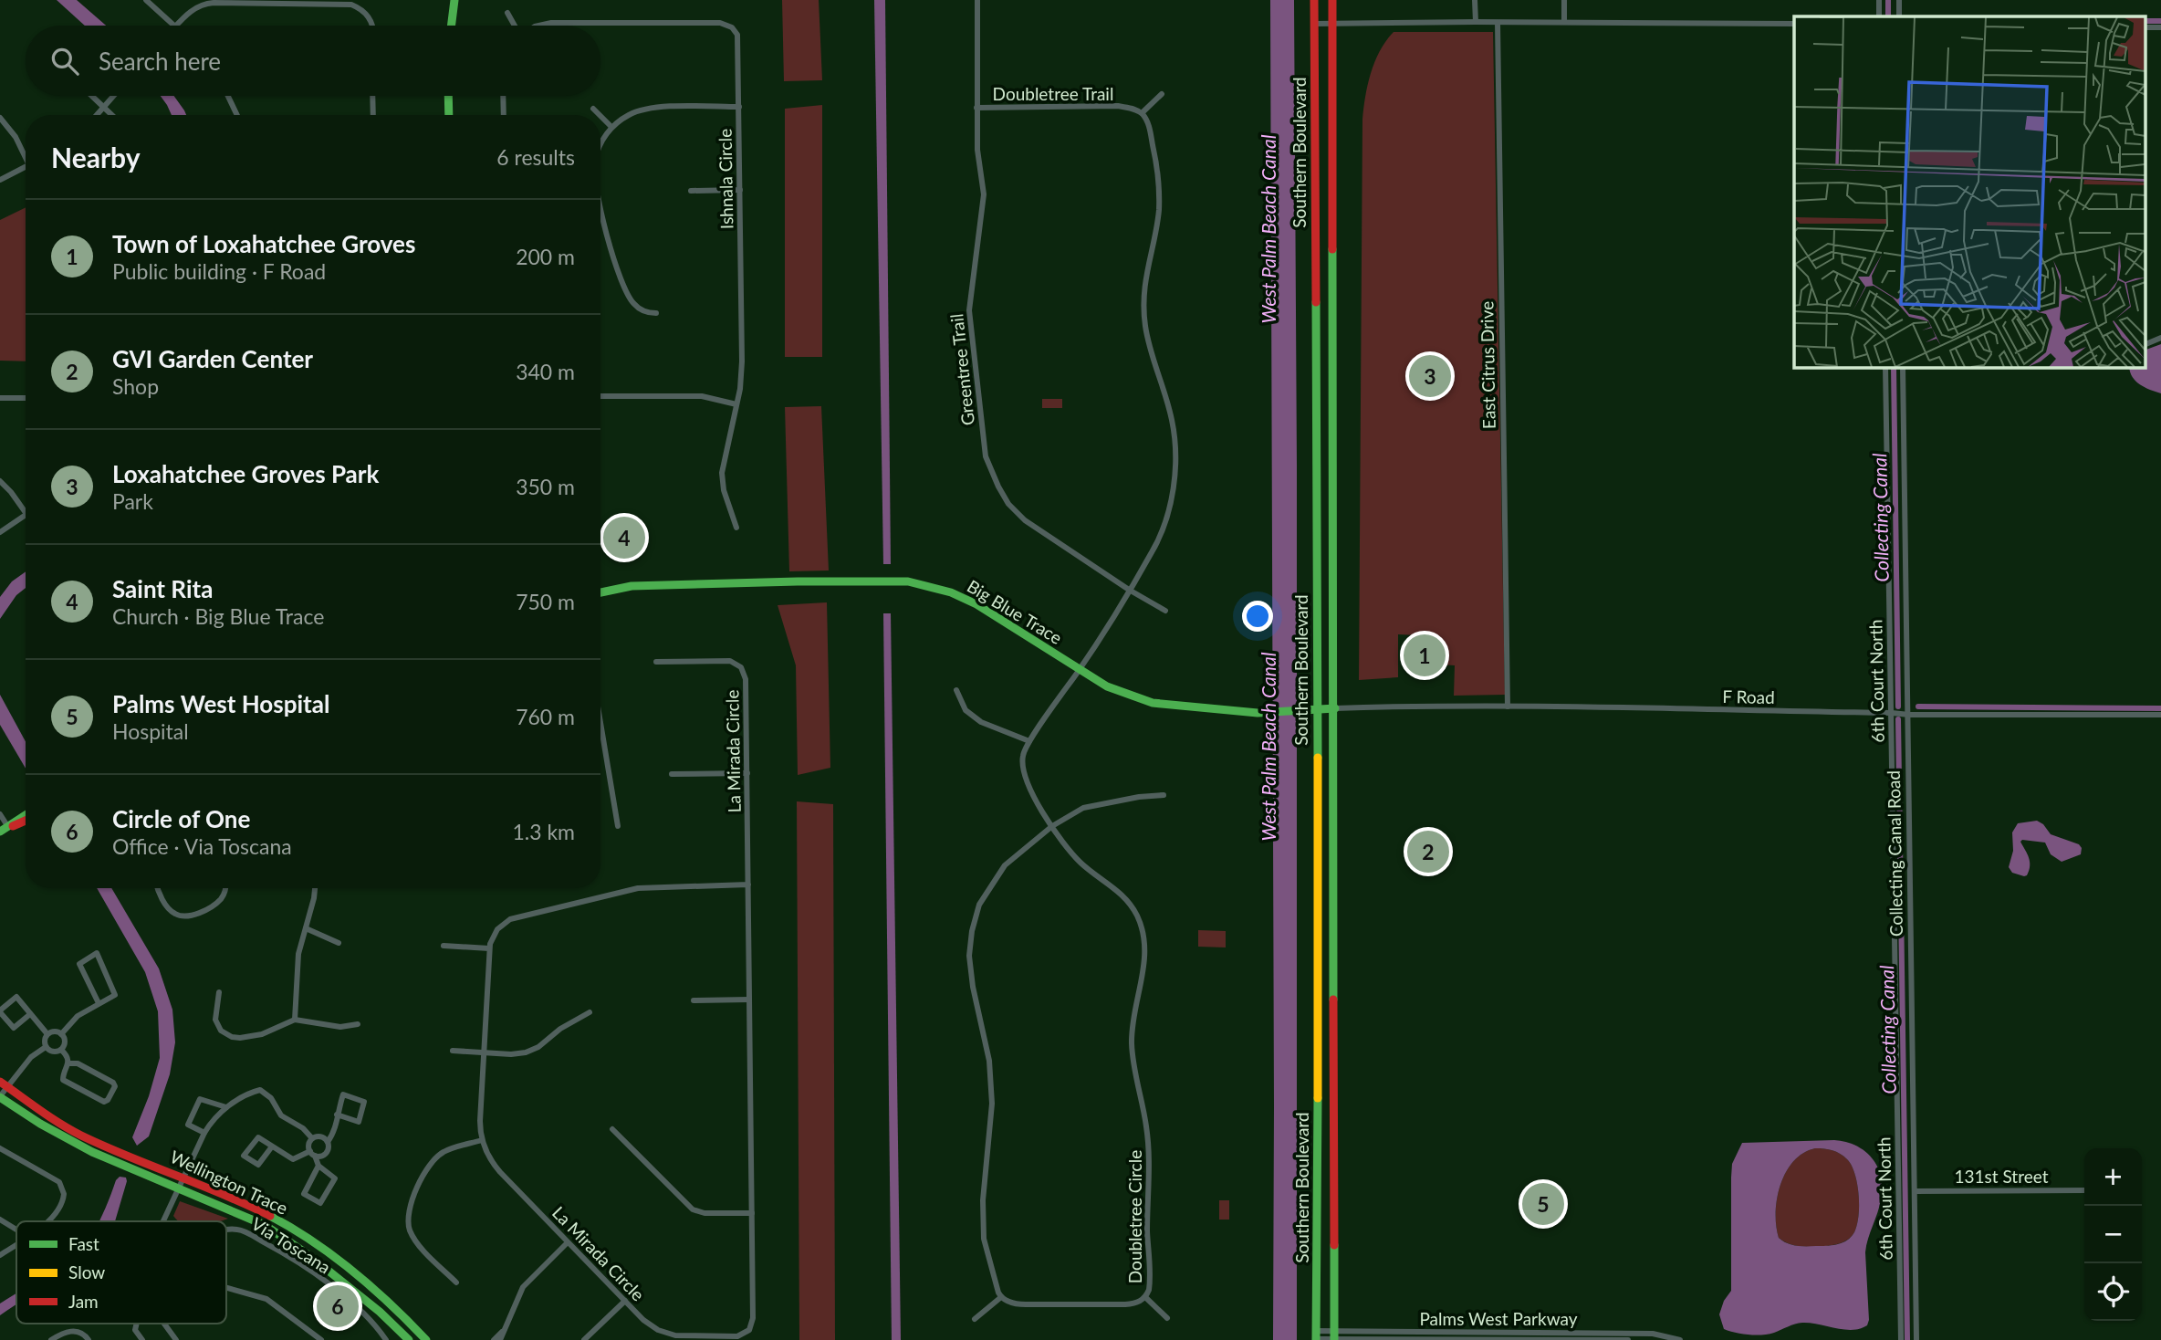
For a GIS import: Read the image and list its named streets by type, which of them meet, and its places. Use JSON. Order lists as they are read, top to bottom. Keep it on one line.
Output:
{"streets":{"main road":["Southern Boulevard","Big Blue Trace","Wellington Trace"],"street":["Doubletree Trail","Ishnala Circle","East Citrus Drive","Greentree Trail","6th Court North","F Road","La Mirada Circle","Collecting Canal Road","131st Street","Doubletree Circle","Via Toscana","Palms West Parkway"]},"crossings":[["Doubletree Trail","Greentree Trail"],["Southern Boulevard","Big Blue Trace"],["Southern Boulevard","F Road"],["Southern Boulevard","Palms West Parkway"],["East Citrus Drive","F Road"],["Big Blue Trace","F Road"],["6th Court North","F Road"],["F Road","Collecting Canal Road"],["Collecting Canal Road","131st Street"]],"water":["West Palm Beach Canal","Collecting Canal"],"legend":["Fast","Slow","Jam"],"page":{"search":"Search here","heading":["Nearby","6 results"],"list":[{"mark":"1","name":"Town of Loxahatchee Groves","note":"Public building · F Road","value":"200 m"},{"mark":"2","name":"GVI Garden Center","note":"Shop","value":"340 m"},{"mark":"3","name":"Loxahatchee Groves Park","note":"Park","value":"350 m"},{"mark":"4","name":"Saint Rita","note":"Church · Big Blue Trace","value":"750 m"},{"mark":"5","name":"Palms West Hospital","note":"Hospital","value":"760 m"},{"mark":"6","name":"Circle of One","note":"Office · Via Toscana","value":"1.3 km"}],"pins":["3","4","1","2","5","6"],"map_buttons":["+","−"]}}
